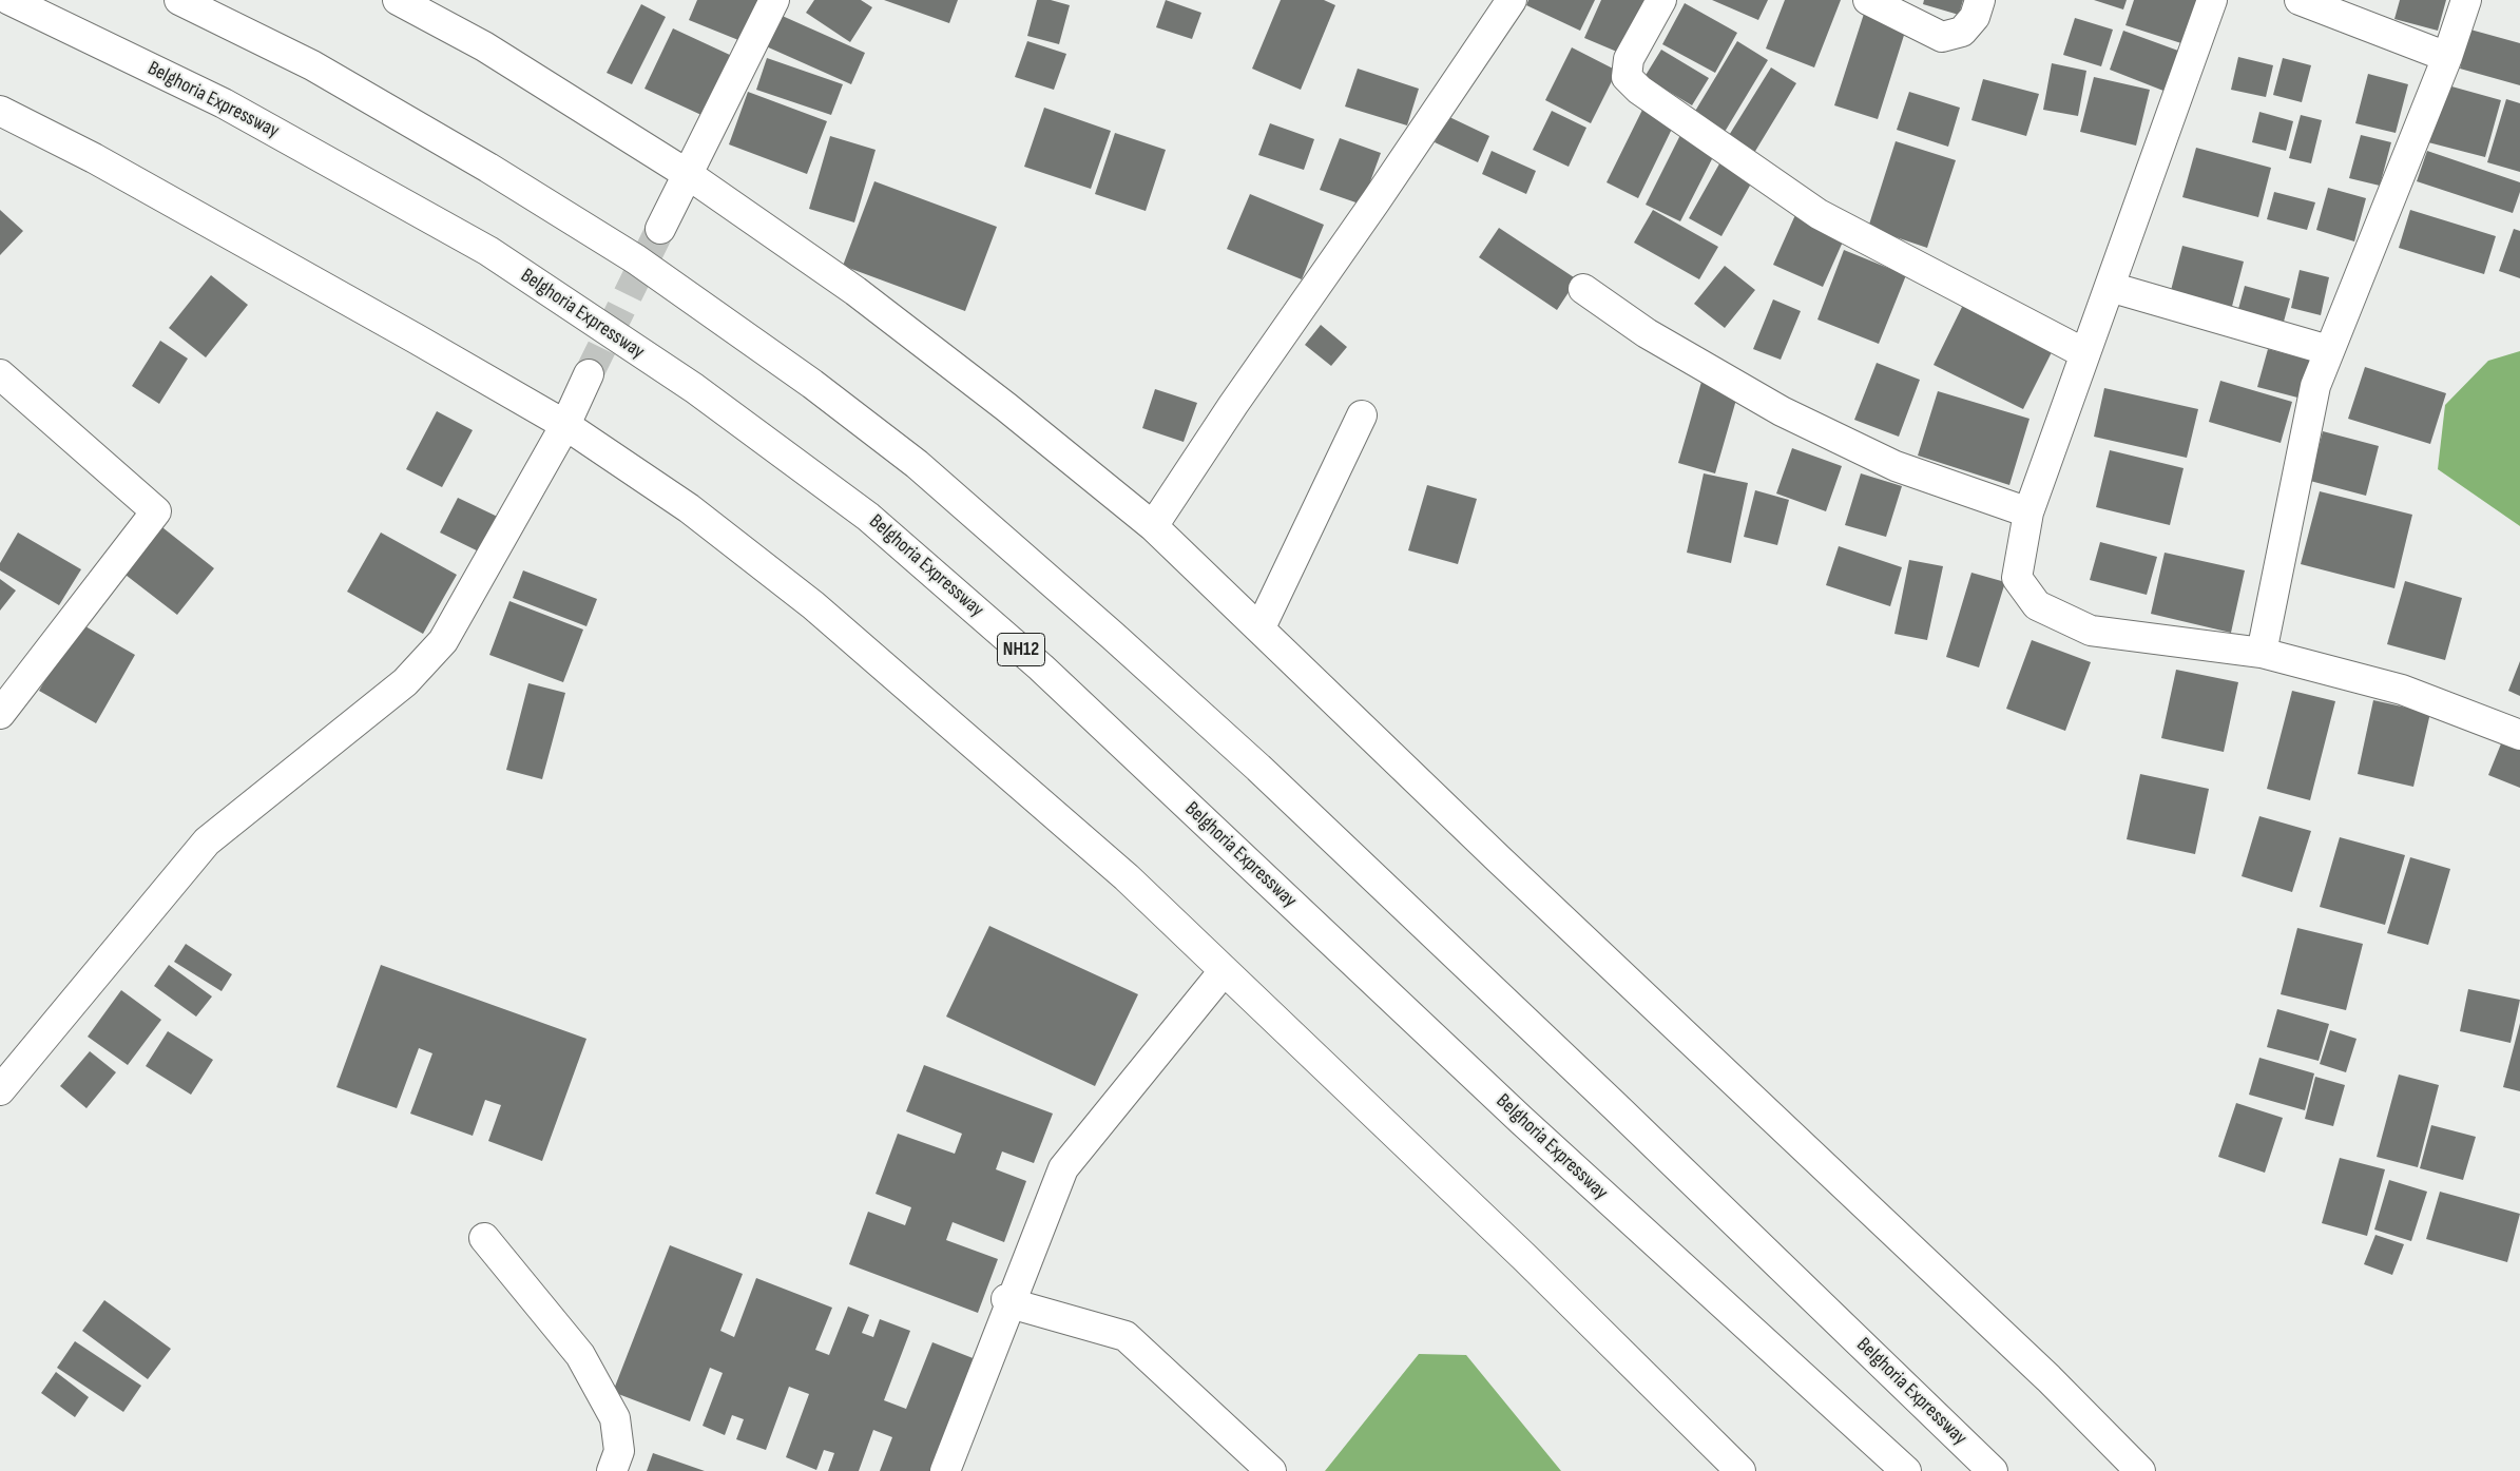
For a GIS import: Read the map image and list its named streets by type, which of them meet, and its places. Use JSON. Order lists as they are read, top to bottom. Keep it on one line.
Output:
{"streets":{"main road":["Belghoria Expressway","NH12"]}}
